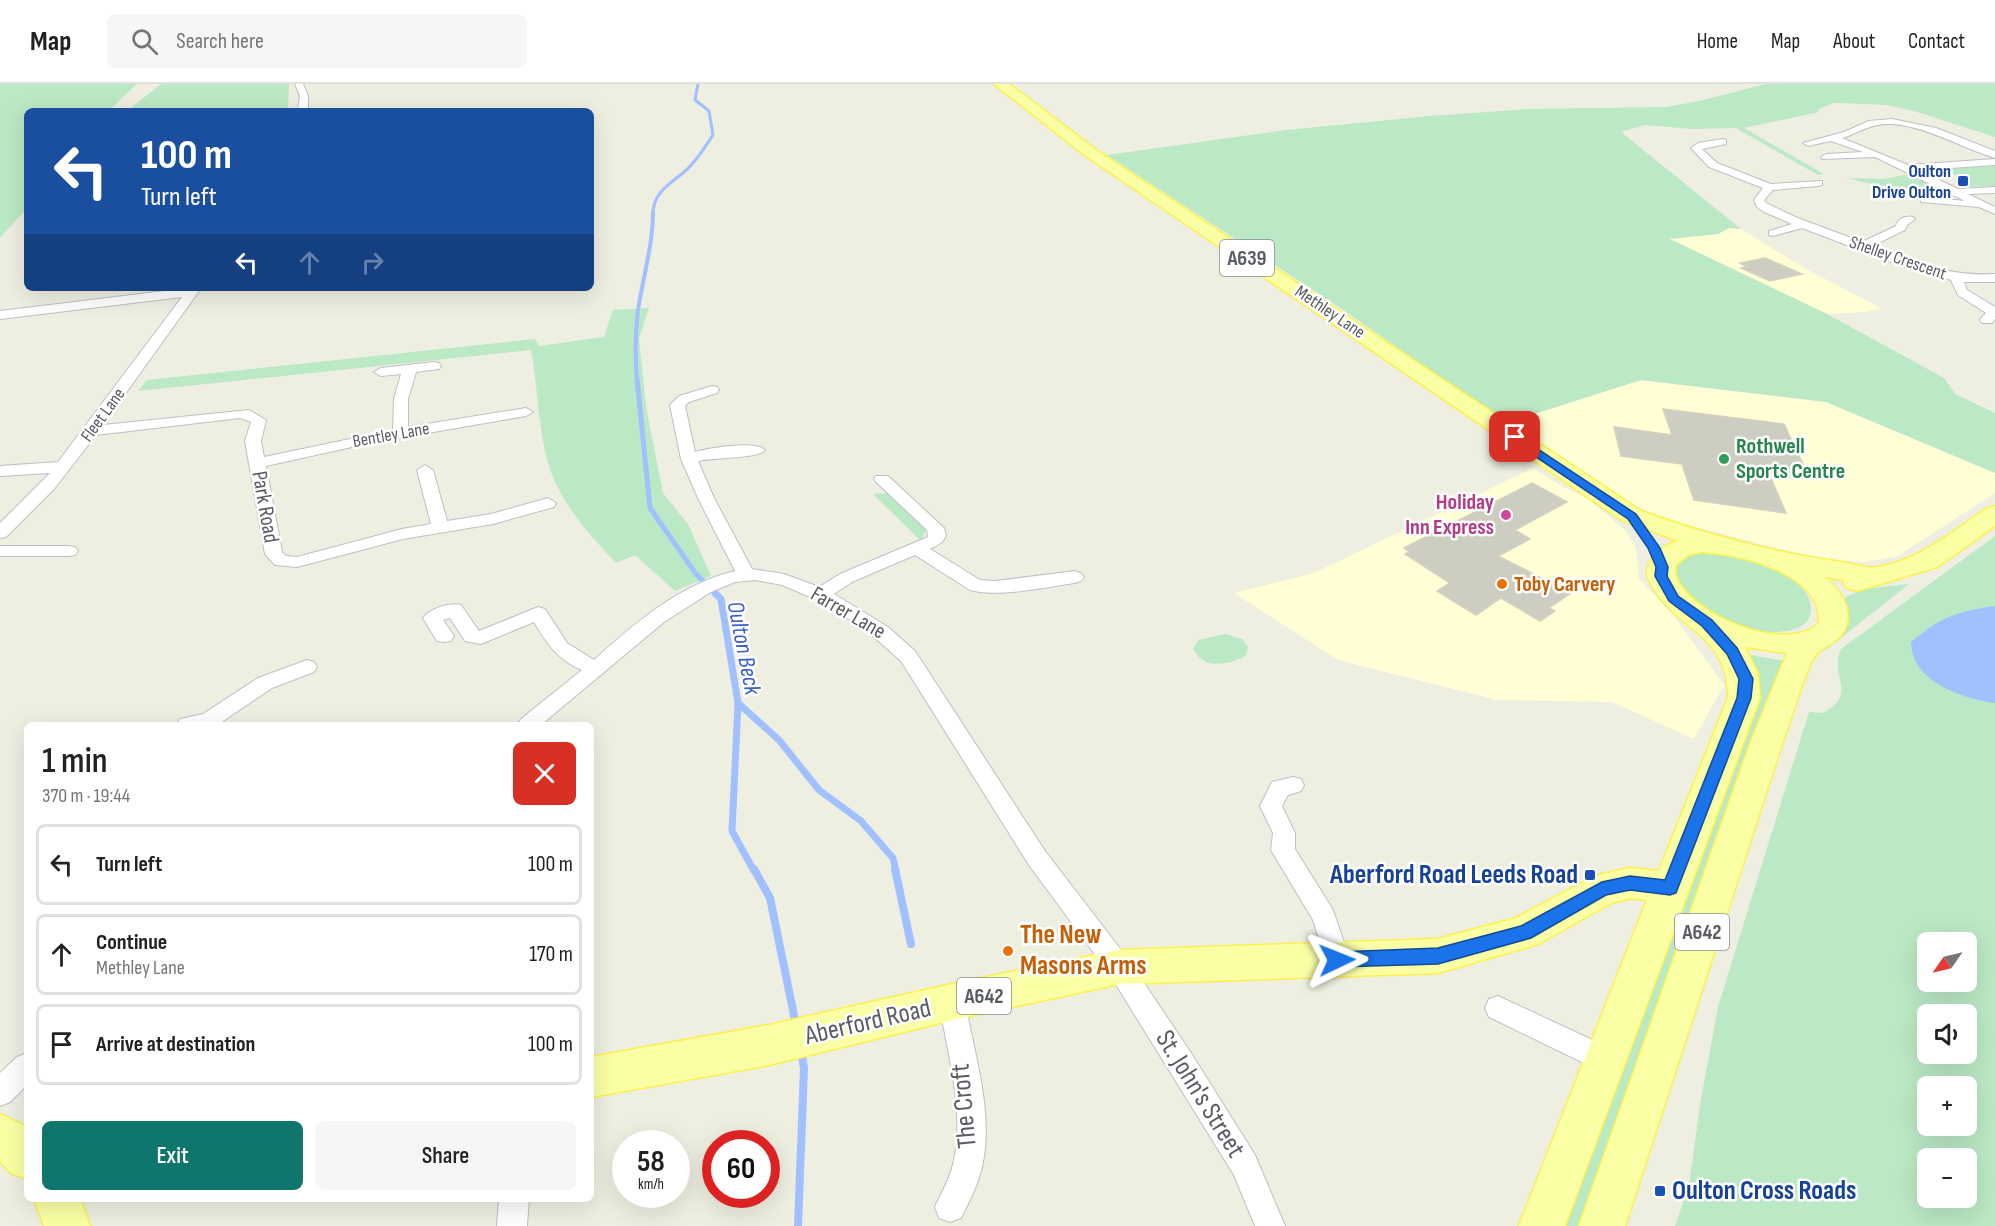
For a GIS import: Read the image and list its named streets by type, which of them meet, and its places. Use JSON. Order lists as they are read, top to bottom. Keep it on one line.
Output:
{"streets":{"main road":["A639","Methley Lane","A642","Aberford Road"],"street":["Shelley Crescent","Fleet Lane","Bentley Lane","Park Road","Farrer Lane","St. John's Street","The Croft"]},"crossings":[["Methley Lane","A642"],["Fleet Lane","Park Road"],["Bentley Lane","Park Road"],["Farrer Lane","Aberford Road"],["Farrer Lane","St. John's Street"],["A642","Aberford Road"],["Aberford Road","St. John's Street"],["Aberford Road","The Croft"]],"water":["Oulton Beck"],"places":{"transit":["Oulton Drive Oulton","Aberford Road Leeds Road","Oulton Cross Roads"],"other":["Rothwell Sports Centre","Holiday Inn Express","Toby Carvery","The New Masons Arms"]},"north":"bottom left","page":{"header":"Map","search":"Search here","nav":["Home","Map","About","Contact"],"turn":["100 m","Turn left"],"heading":["1 min","370 m · 19:44"],"list":[{"name":"Turn left","value":"100 m"},{"name":"Continue","note":"Methley Lane","value":"170 m"},{"name":"Arrive at destination","value":"100 m"}],"map_buttons":["+","−"],"buttons":["Exit","Share"],"speed":"58 km/h","limit":"60"}}
